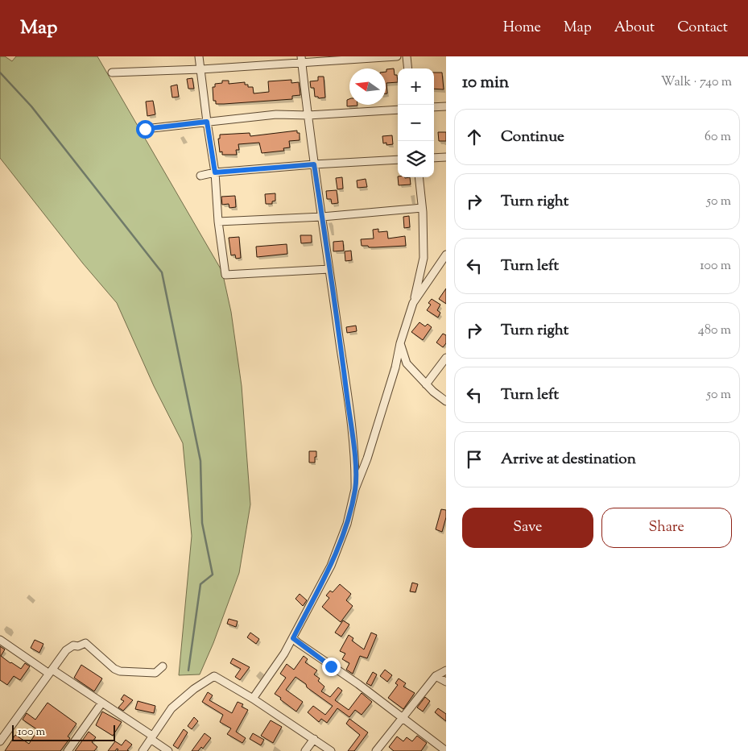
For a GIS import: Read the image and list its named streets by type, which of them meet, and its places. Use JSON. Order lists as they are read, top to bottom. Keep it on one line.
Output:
{"scale_bar":"100 m","north":"left","page":{"header":"Map","nav":["Home","Map","About","Contact"],"heading":["10 min","Walk · 740 m"],"map_buttons":["+","−"],"list":[["Continue","60 m"],["Turn right","50 m"],["Turn left","100 m"],["Turn right","480 m"],["Turn left","50 m"],"Arrive at destination"],"buttons":["Save","Share"],"scale":"100 m"}}
